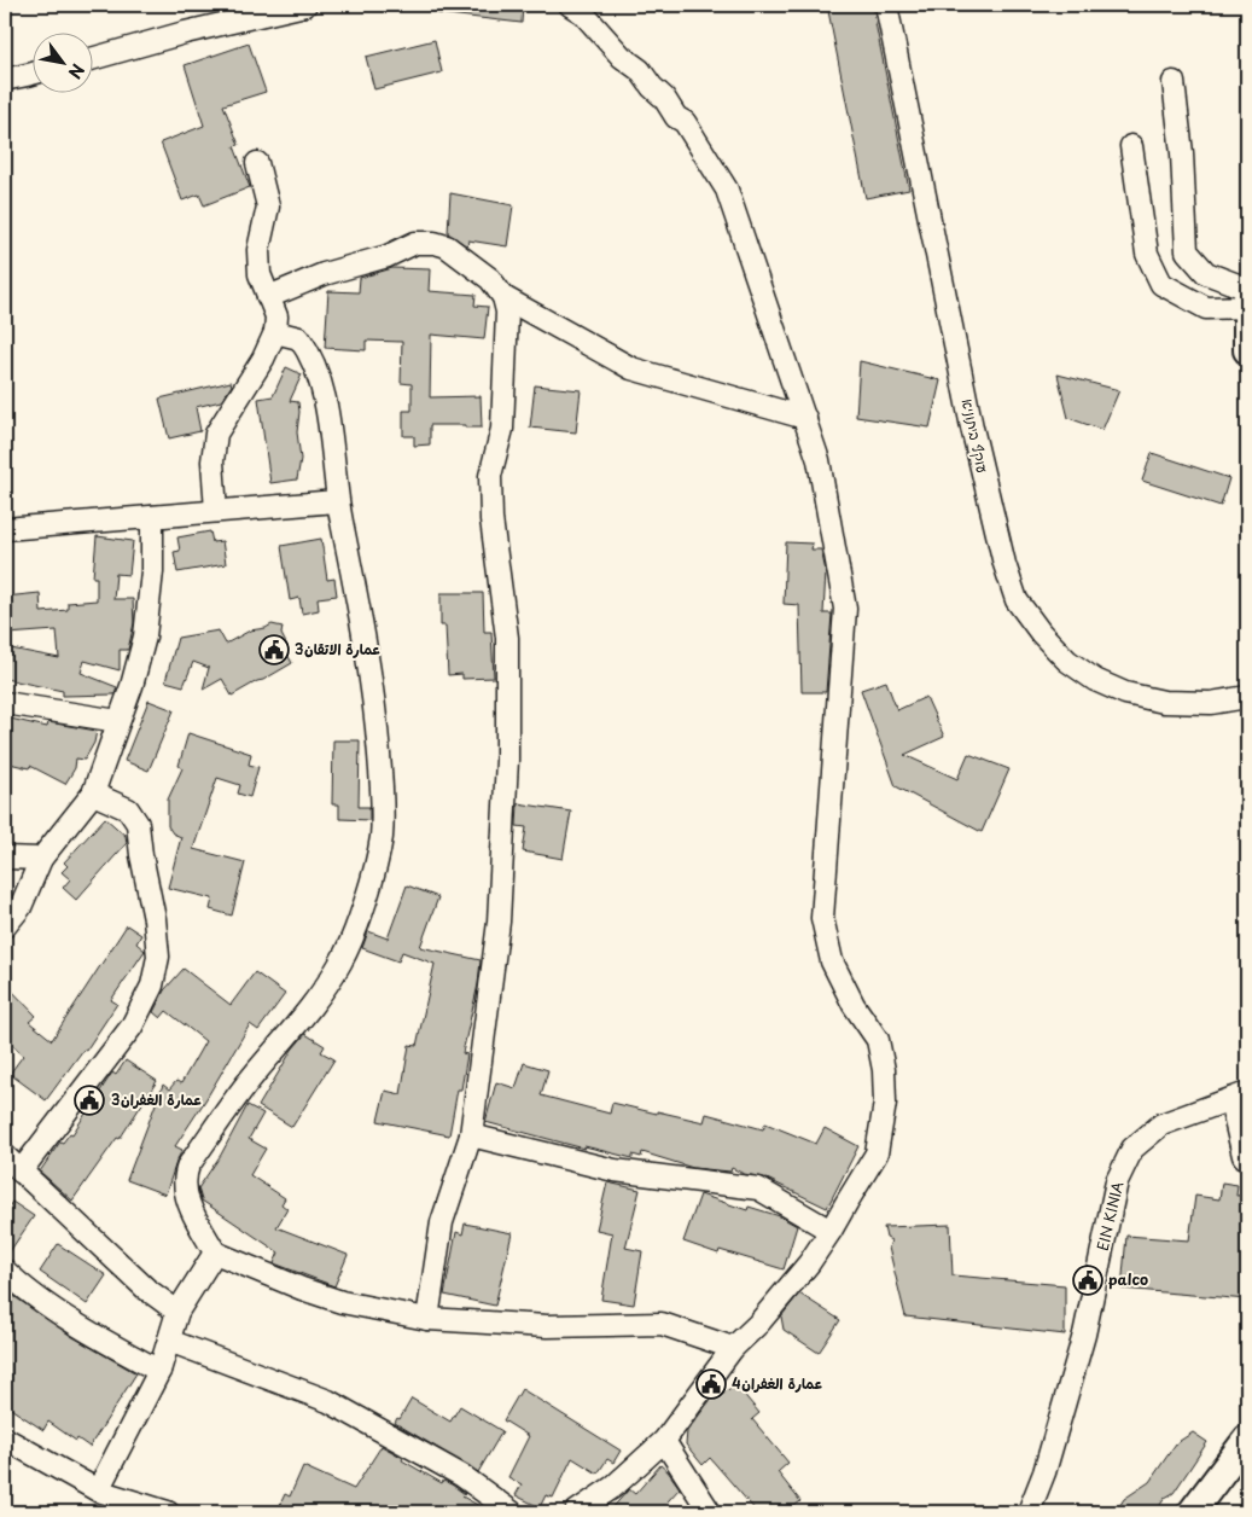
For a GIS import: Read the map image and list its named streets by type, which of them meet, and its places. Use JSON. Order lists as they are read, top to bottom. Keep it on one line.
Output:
{"streets":{"street":["עוקף ביתוניא","EIN KINIA"]},"places":{"public building":["عمارة الاتقان3","عمارة الغفران3","palco","عمارة الغفران4"]},"north":"bottom right"}
